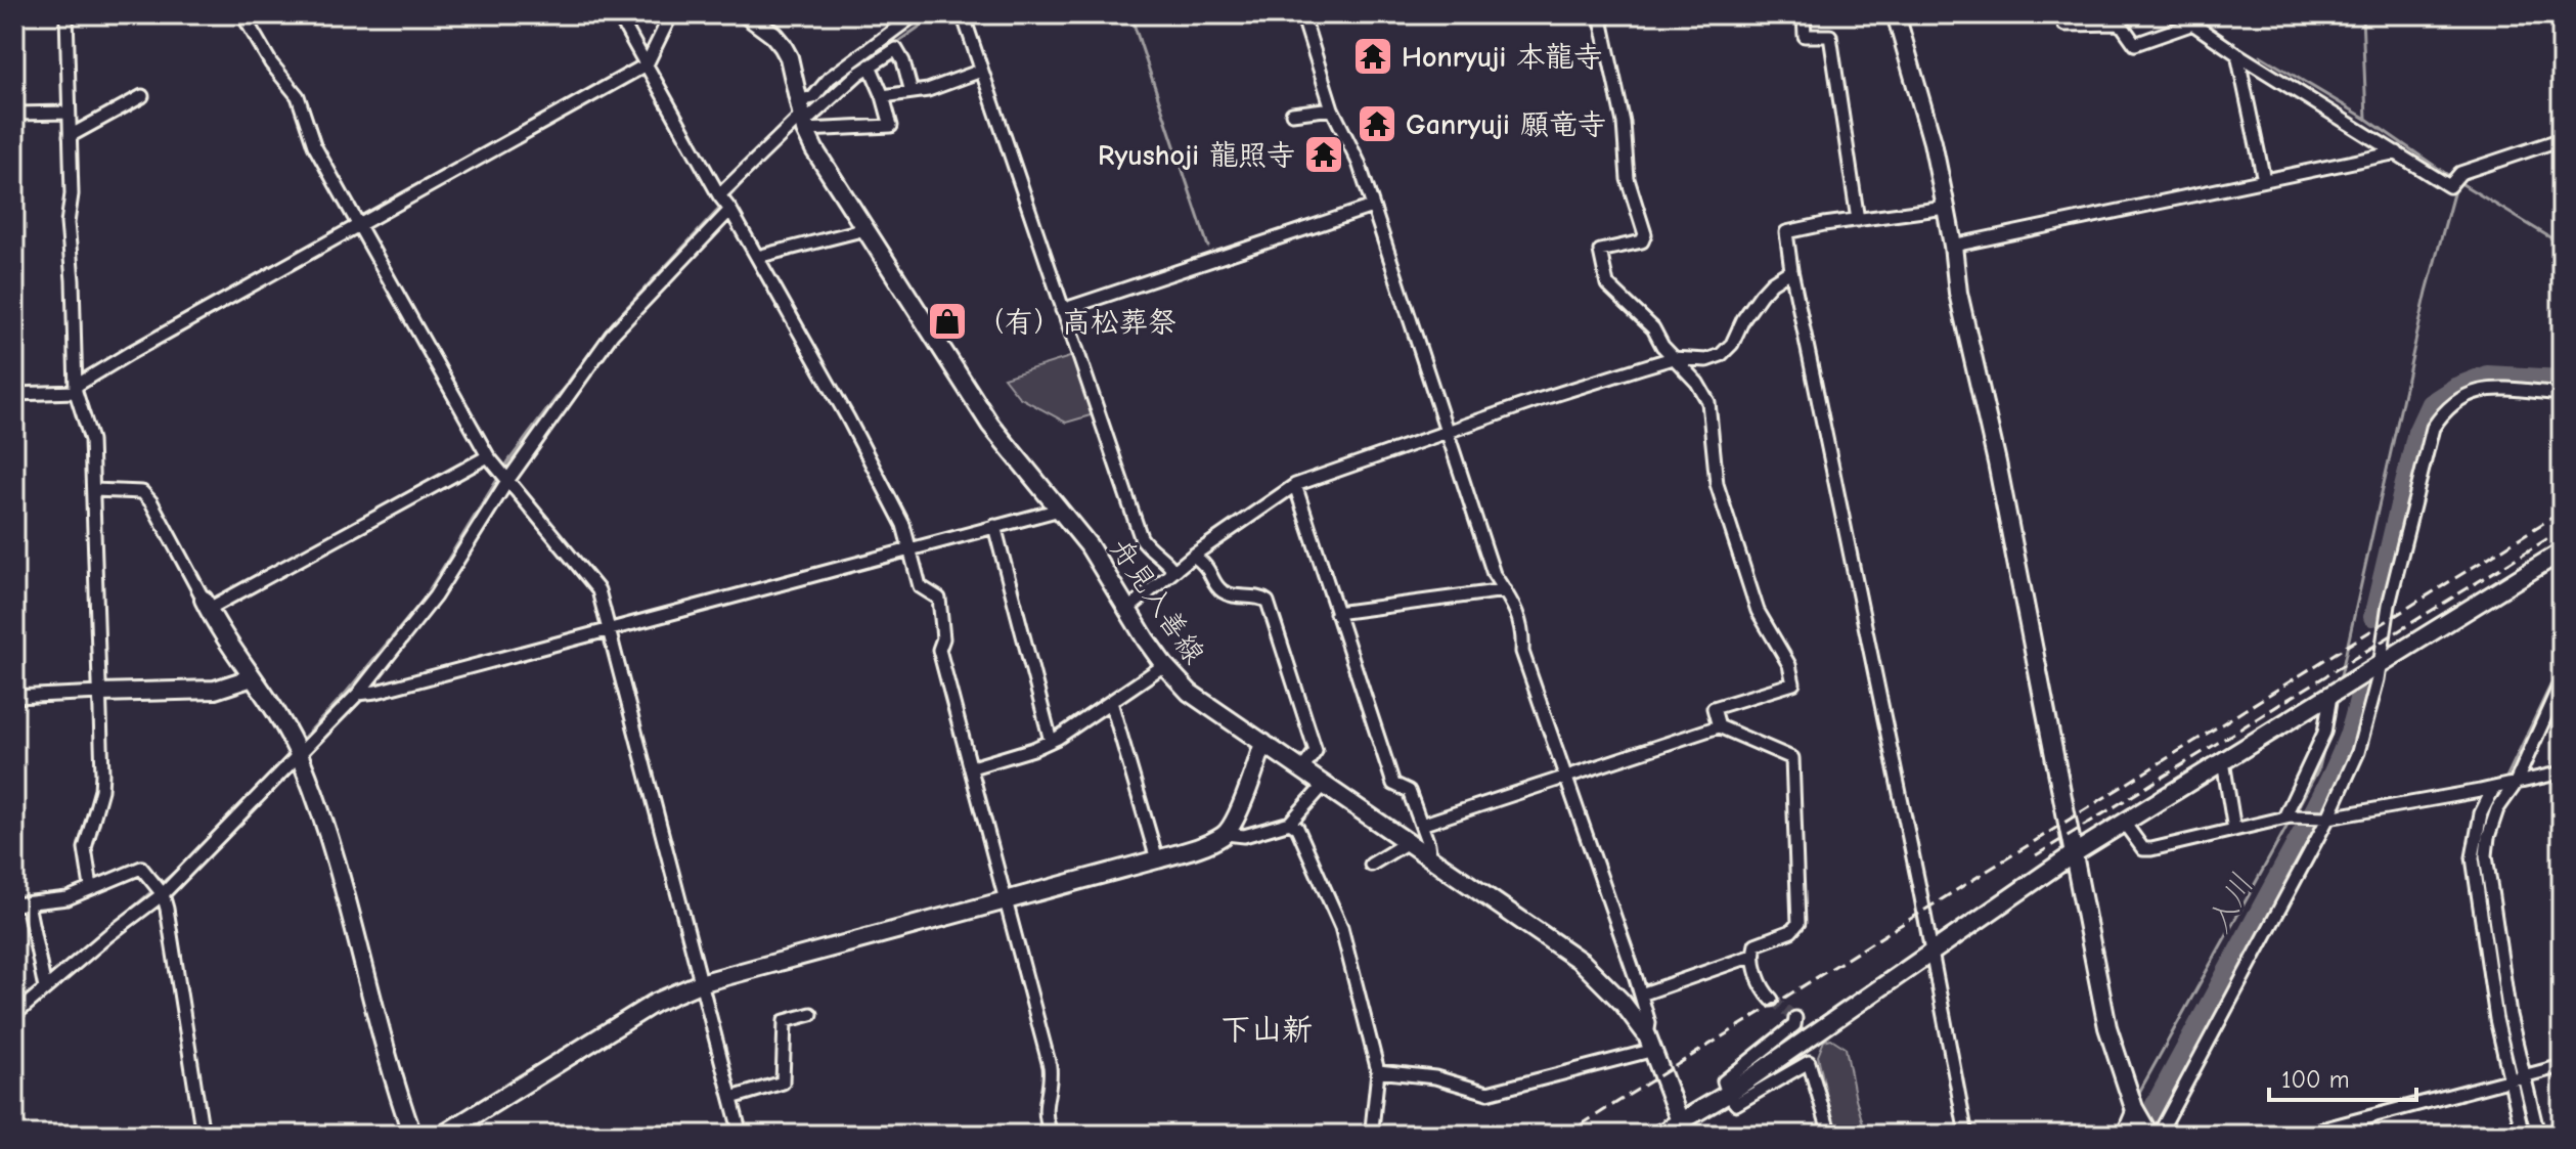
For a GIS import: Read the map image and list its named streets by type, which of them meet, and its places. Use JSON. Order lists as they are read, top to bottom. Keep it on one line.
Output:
{"streets":{"street":["舟見入善線"]},"districts":["下山新"],"water":["入川"],"places":{"temple":["Honryuji 本龍寺","Ganryuji 願竜寺","Ryushoji 龍照寺"],"shop":["（有）高松葬祭"]},"scale_bar":"100 m"}
